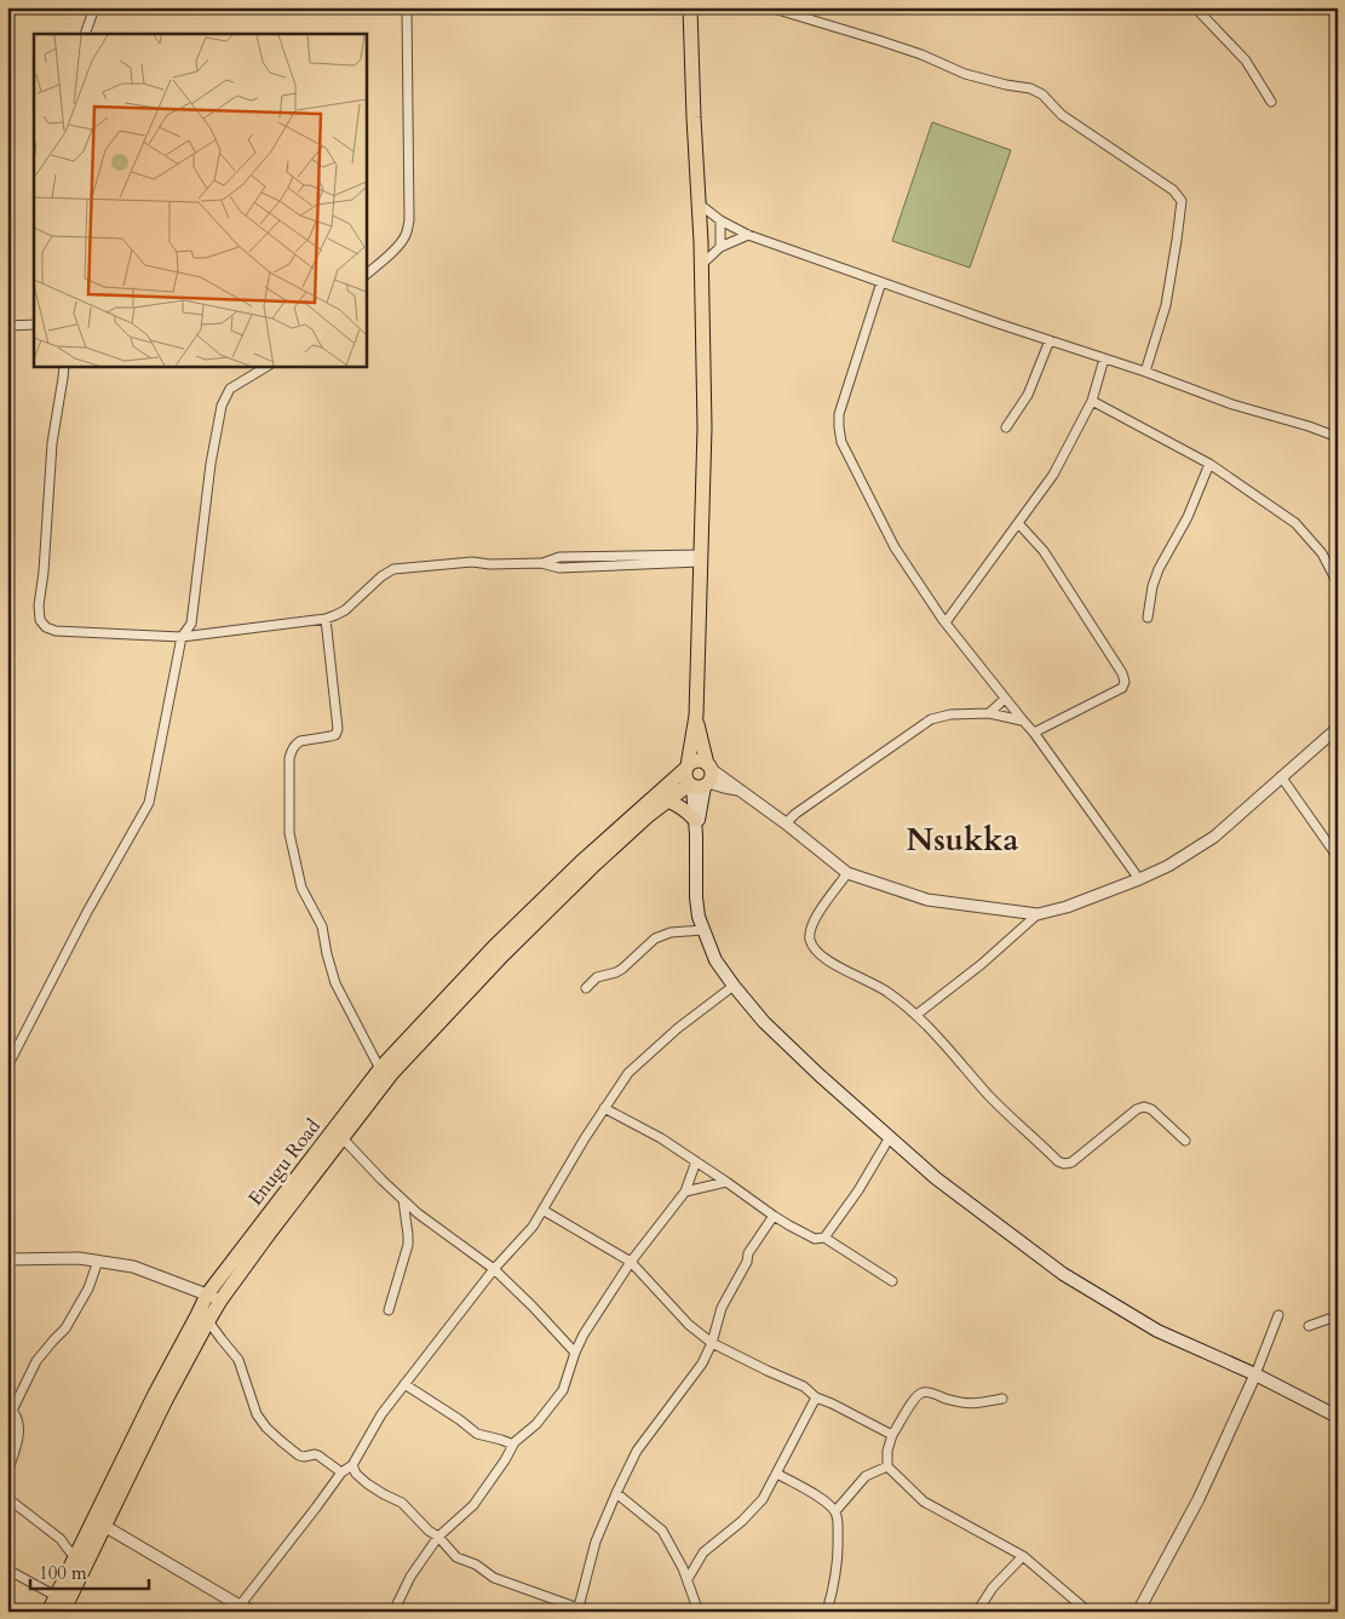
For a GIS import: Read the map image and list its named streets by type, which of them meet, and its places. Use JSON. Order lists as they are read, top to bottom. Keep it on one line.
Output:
{"streets":{"main road":["Enugu Road"]},"districts":["Nsukka"],"scale_bar":"100 m"}
